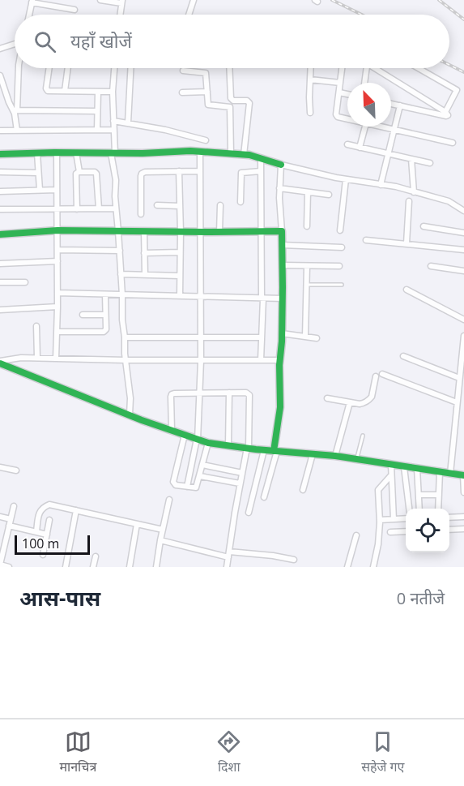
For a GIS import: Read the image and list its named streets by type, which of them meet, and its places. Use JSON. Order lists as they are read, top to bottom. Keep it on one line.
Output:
{"scale_bar":"100 m","north":"top left","page":{"search":"यहाँ खोजें","scale":"100 m","heading":["आस-पास","0 नतीजे"],"nav":["मानचित्र","दिशा","सहेजे गए"]}}
